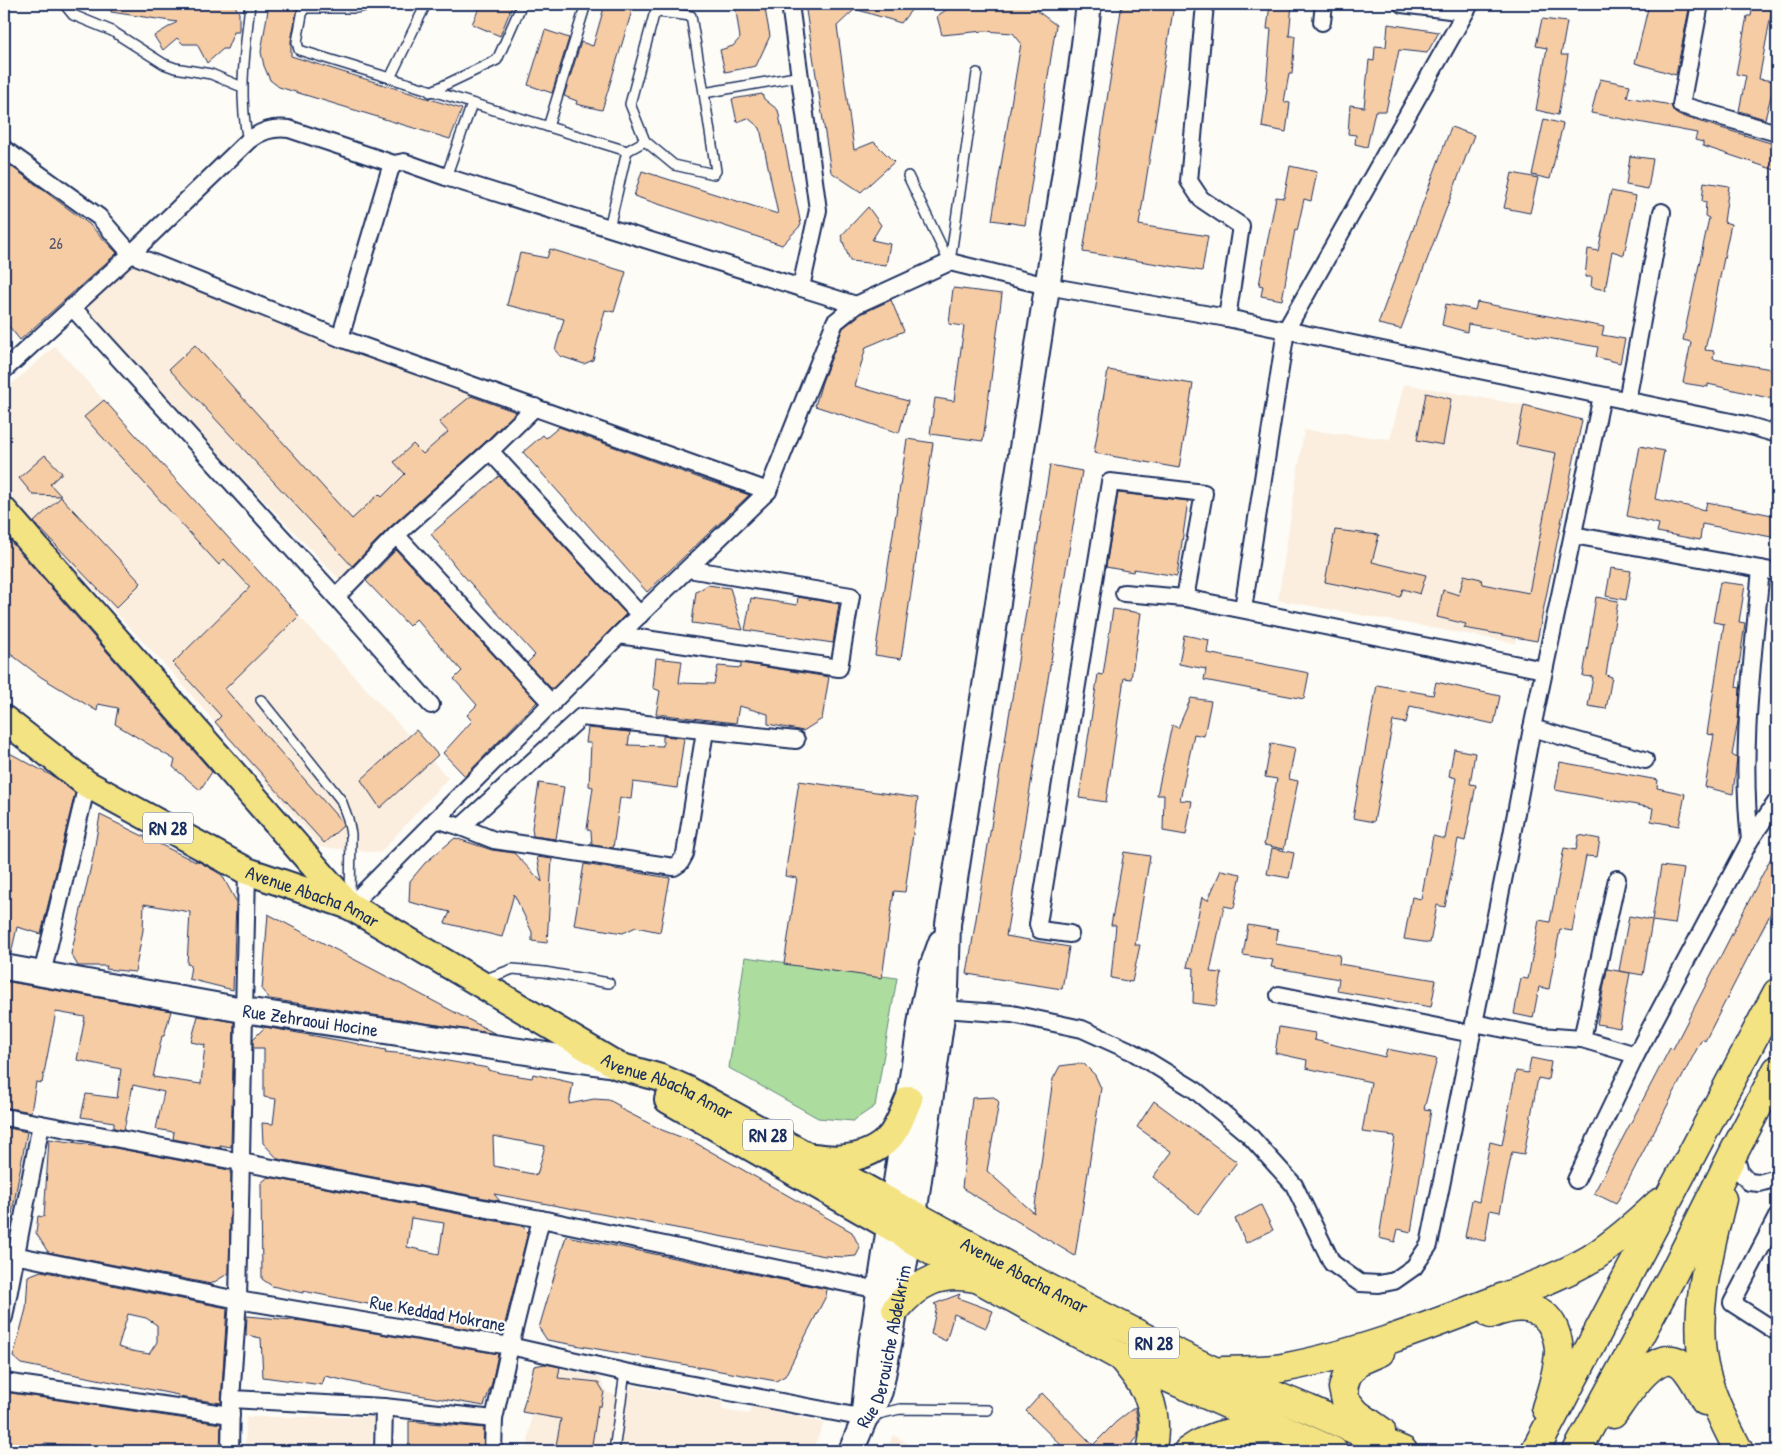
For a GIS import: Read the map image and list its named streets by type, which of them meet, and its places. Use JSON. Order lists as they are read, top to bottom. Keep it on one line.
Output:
{"streets":{"highway":["RN 28","Avenue Abacha Amar"],"main road":["Rue Zehraoui Hocine","Rue Derouiche Abdelkrim"],"street":["Rue Keddad Mokrane"]},"crossings":[["Avenue Abacha Amar","Rue Zehraoui Hocine"],["Avenue Abacha Amar","Rue Derouiche Abdelkrim"],["Rue Keddad Mokrane","Rue Derouiche Abdelkrim"]],"house_numbers":["26"]}
